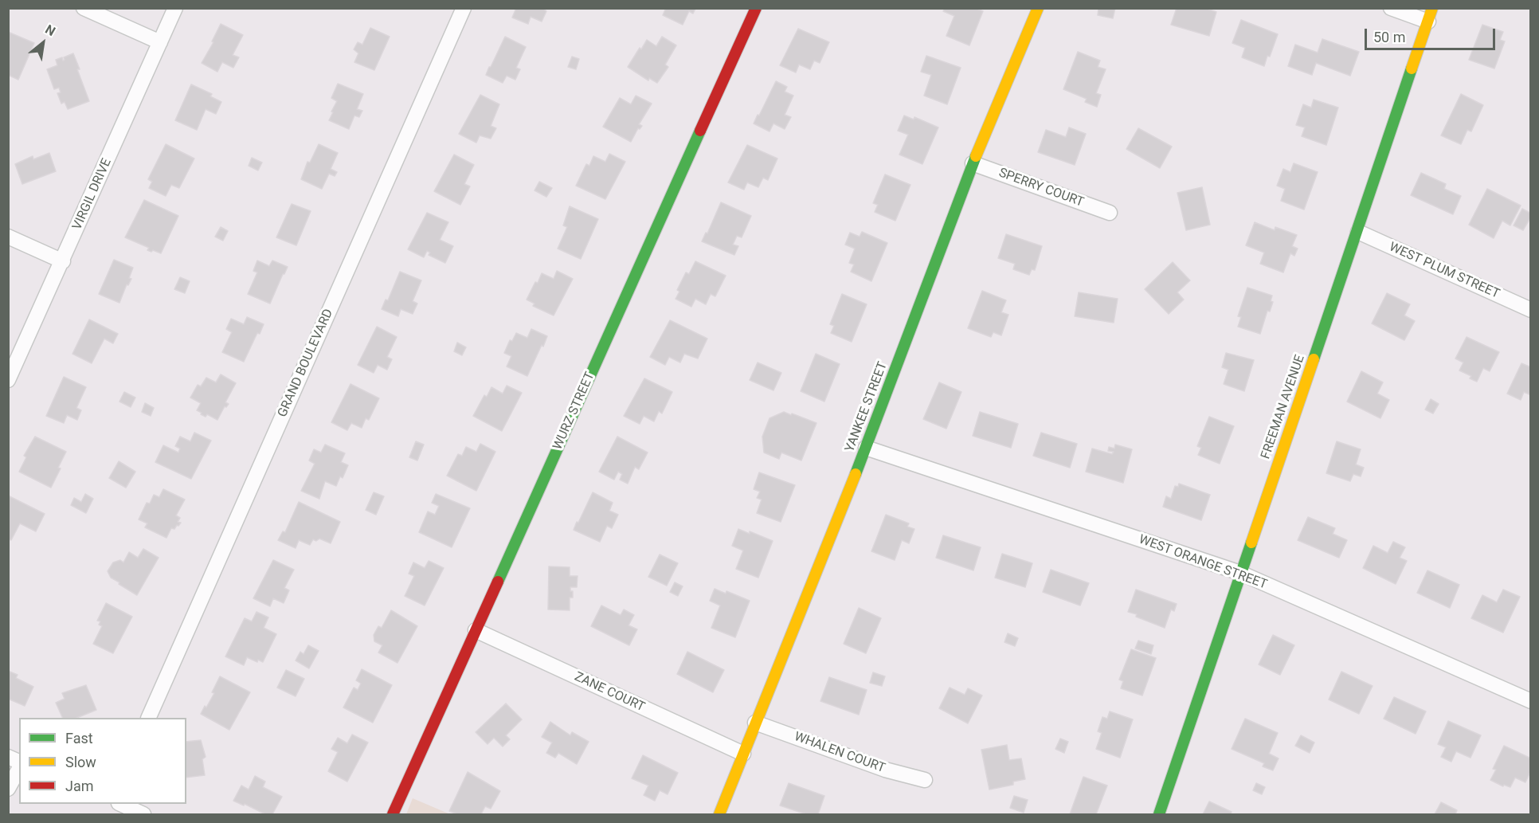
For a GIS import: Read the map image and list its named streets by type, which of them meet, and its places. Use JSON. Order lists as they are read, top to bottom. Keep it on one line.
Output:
{"streets":{"street":["SPERRY COURT","VIRGIL DRIVE","WEST PLUM STREET","GRAND BOULEVARD","YANKEE STREET","FREEMAN AVENUE","WURZ STREET","WEST ORANGE STREET","ZANE COURT","WHALEN COURT"]},"crossings":[["SPERRY COURT","YANKEE STREET"],["WEST PLUM STREET","FREEMAN AVENUE"],["YANKEE STREET","WEST ORANGE STREET"],["YANKEE STREET","ZANE COURT"],["YANKEE STREET","WHALEN COURT"],["FREEMAN AVENUE","WEST ORANGE STREET"],["WURZ STREET","ZANE COURT"]],"legend":["Fast","Slow","Jam"],"scale_bar":"50 m","north":"top right"}
